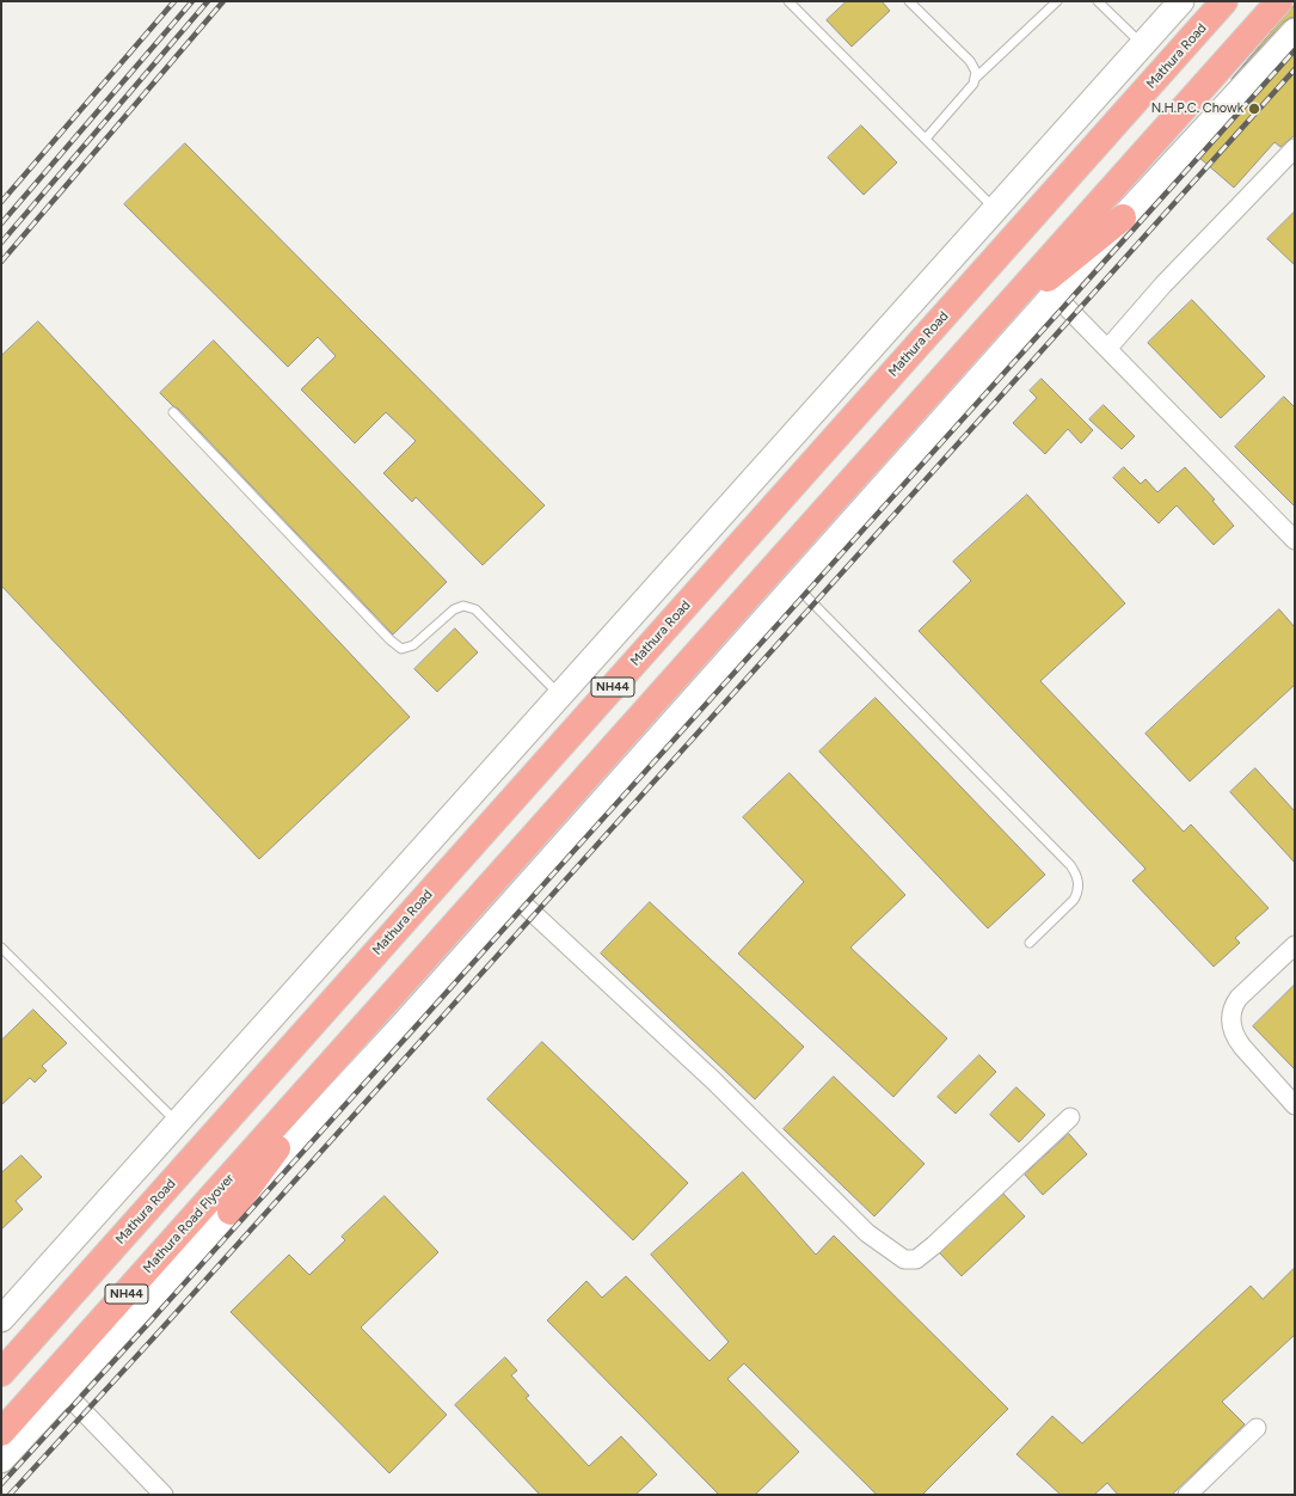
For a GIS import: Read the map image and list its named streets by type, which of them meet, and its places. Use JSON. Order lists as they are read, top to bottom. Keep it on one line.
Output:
{"streets":{"highway":["Mathura Road","NH44","Mathura Road Flyover"]},"crossings":[["NH44","Mathura Road Flyover"]],"places":["N.H.P.C. Chowk"]}
